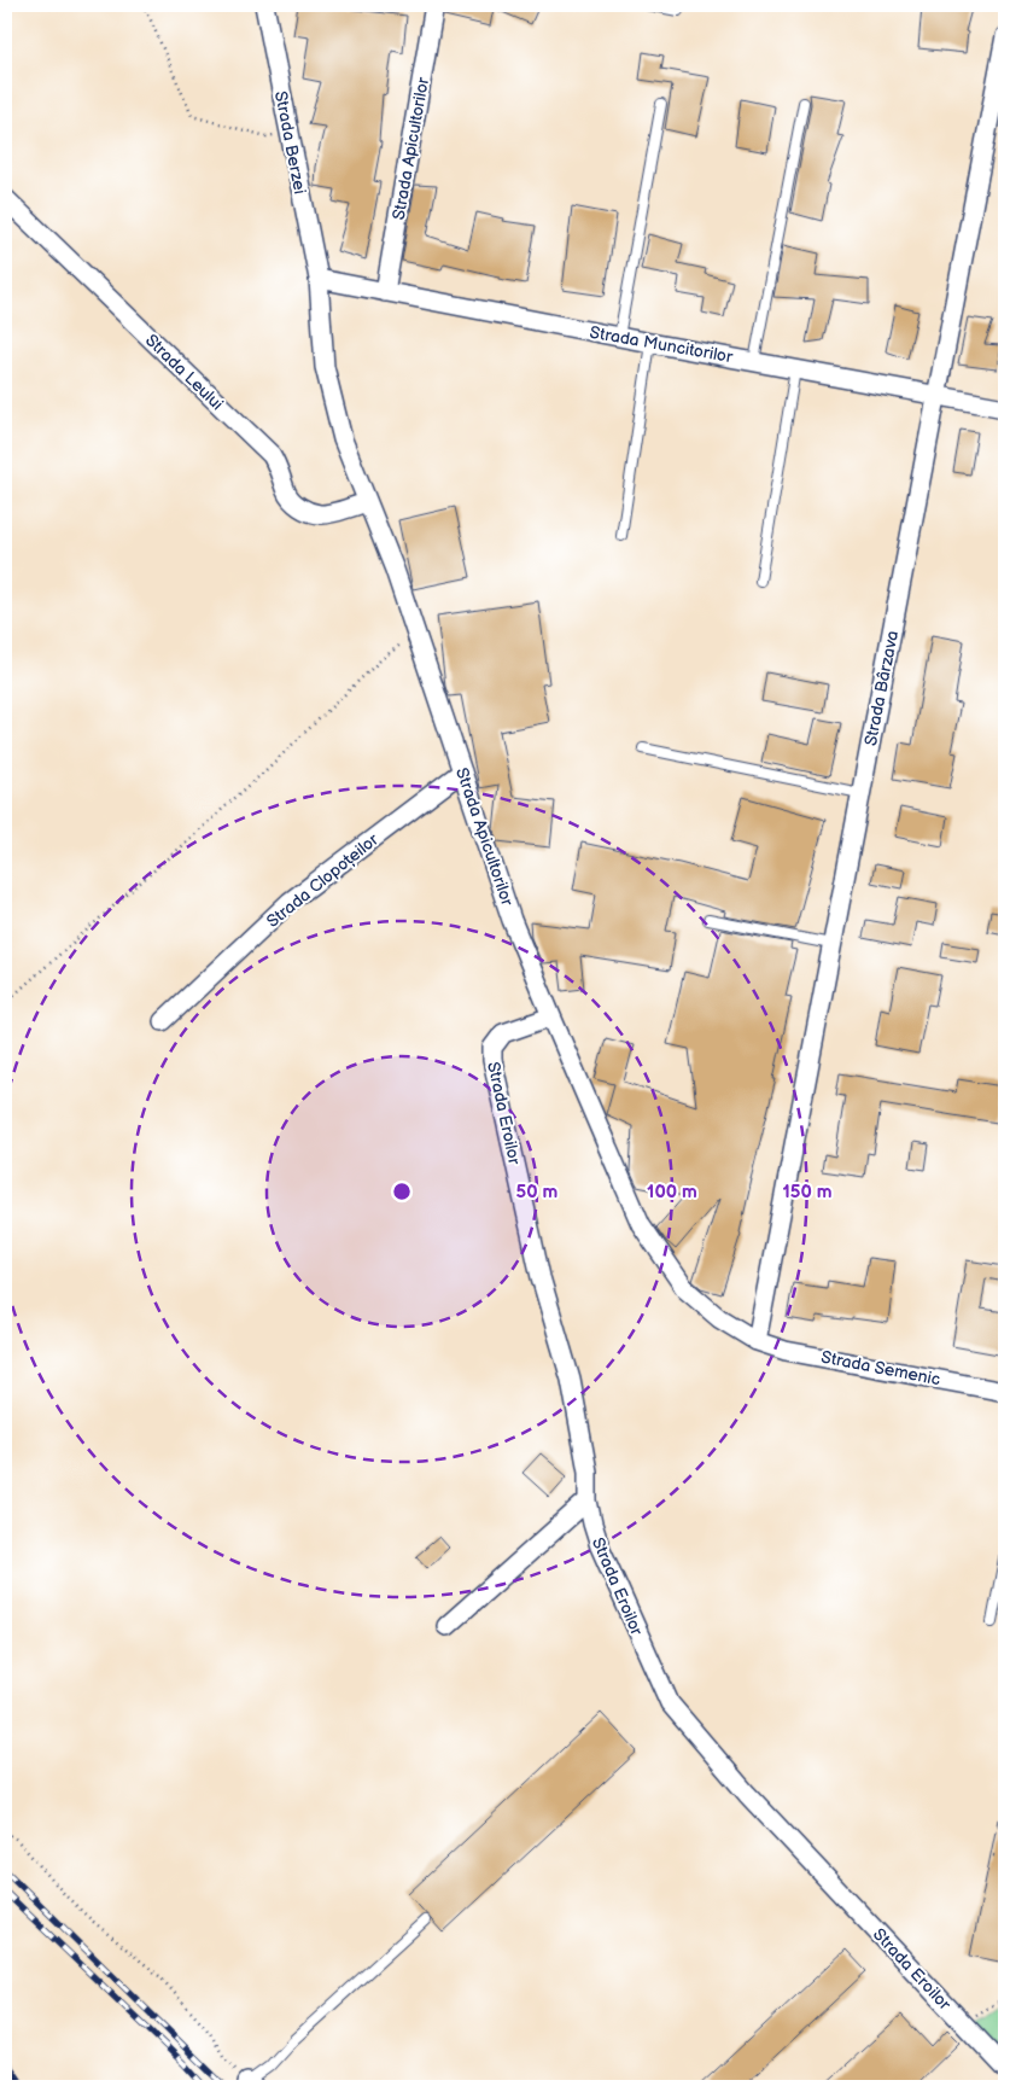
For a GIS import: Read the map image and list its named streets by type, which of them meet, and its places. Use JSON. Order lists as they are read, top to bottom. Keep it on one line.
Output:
{"streets":{"street":["Strada Berzei","Strada Apicultorilor","Strada Muncitorilor","Strada Leului","Strada Bârzava","Strada Clopoțeilor","Strada Eroilor","Strada Semenic"]},"crossings":[["Strada Berzei","Strada Apicultorilor"],["Strada Berzei","Strada Muncitorilor"],["Strada Apicultorilor","Strada Muncitorilor"],["Strada Apicultorilor","Strada Leului"],["Strada Apicultorilor","Strada Bârzava"],["Strada Apicultorilor","Strada Clopoțeilor"],["Strada Apicultorilor","Strada Eroilor"],["Strada Apicultorilor","Strada Semenic"],["Strada Muncitorilor","Strada Bârzava"],["Strada Bârzava","Strada Semenic"]],"rings":["50 m","100 m","150 m"]}
